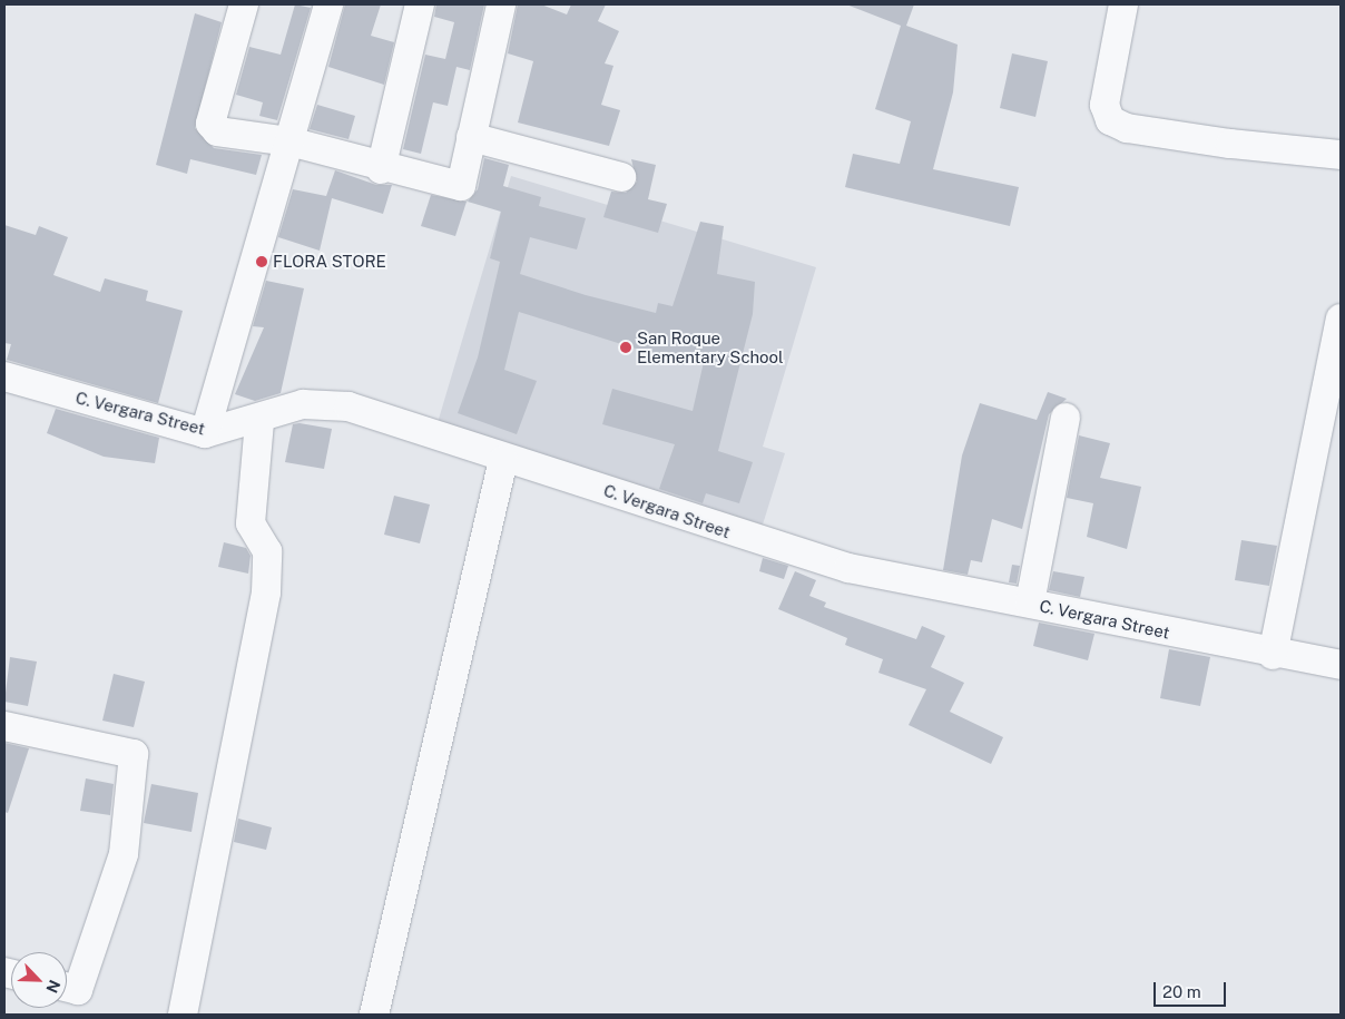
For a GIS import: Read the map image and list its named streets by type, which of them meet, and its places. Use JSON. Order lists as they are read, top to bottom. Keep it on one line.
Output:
{"streets":{"street":["C. Vergara Street"]},"places":["FLORA STORE","San Roque Elementary School"],"scale_bar":"20 m","north":"bottom right"}
